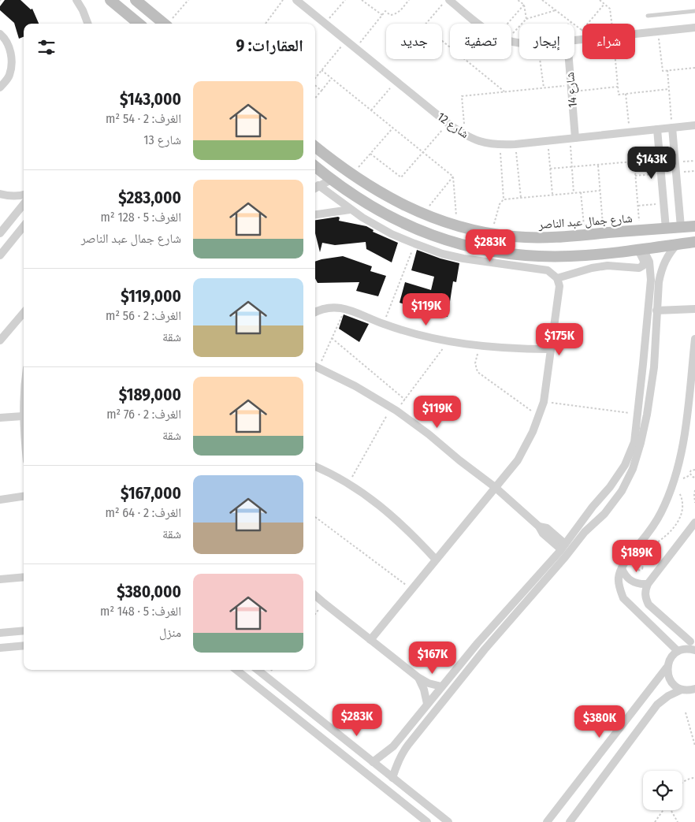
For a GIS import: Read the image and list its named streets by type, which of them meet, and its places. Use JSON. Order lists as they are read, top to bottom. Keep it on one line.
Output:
{"streets":{"main road":["شارع جمال عبد الناصر"],"street":["شارع 14","شارع 12"]},"crossings":[["شارع 14","شارع 12"]],"page":{"chip":["شراء","إيجار","تصفية","جديد"],"heading":"العقارات: 9","list":[{"name":"$143,000","note":"الغرف: 2 · 54 m² · شارع 13"},{"name":"$283,000","note":"الغرف: 5 · 128 m² · شارع جمال عبد الناصر"},{"name":"$119,000","note":"الغرف: 2 · 56 m² · شقة"},{"name":"$189,000","note":"الغرف: 2 · 76 m² · شقة"},{"name":"$167,000","note":"الغرف: 2 · 64 m² · شقة"},{"name":"$380,000","note":"الغرف: 5 · 148 m² · منزل"}],"price":["$143K","$283K","$119K","$175K","$119K","$189K","$167K","$283K","$380K"]}}
